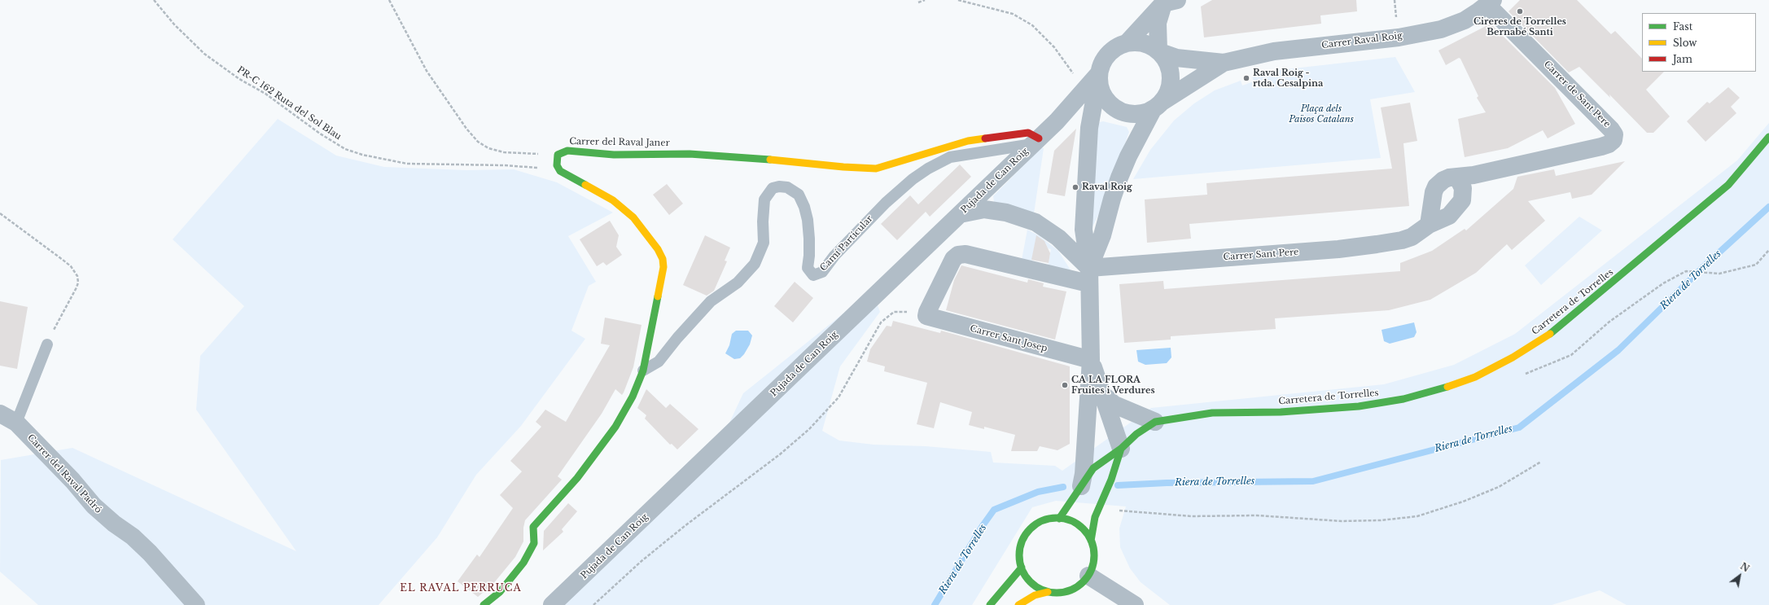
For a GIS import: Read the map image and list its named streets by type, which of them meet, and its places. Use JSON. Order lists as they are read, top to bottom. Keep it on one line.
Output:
{"streets":{"main road":["Carrer del Raval Janer","Carretera de Torrelles"],"street":["Carrer Raval Roig","Carrer de Sant Pere","Pujada de Can Roig","Carrer Sant Pere","Carrer Sant Josep","Carrer del Raval Padró"],"lane":["Camí Particular"],"path":["PR-C 162 Ruta del Sol Blau"]},"crossings":[["Carrer Raval Roig","Carrer de Sant Pere"],["Carrer Raval Roig","Pujada de Can Roig"],["Carrer de Sant Pere","Carrer Sant Pere"],["Carrer del Raval Janer","Pujada de Can Roig"],["Carrer del Raval Janer","Camí Particular"],["Pujada de Can Roig","Camí Particular"],["Carrer Sant Pere","Carrer Sant Josep"]],"districts":["EL RAVAL PERRUCA"],"water":["Riera de Torrelles"],"parks":["Plaça dels Països Catalans"],"places":["Cireres de Torrelles Bernabé Santi","Raval Roig - rtda. Cesalpina","Raval Roig","CA LA FLORA Fruites i Verdures"],"legend":["Fast","Slow","Jam"],"north":"top right"}
